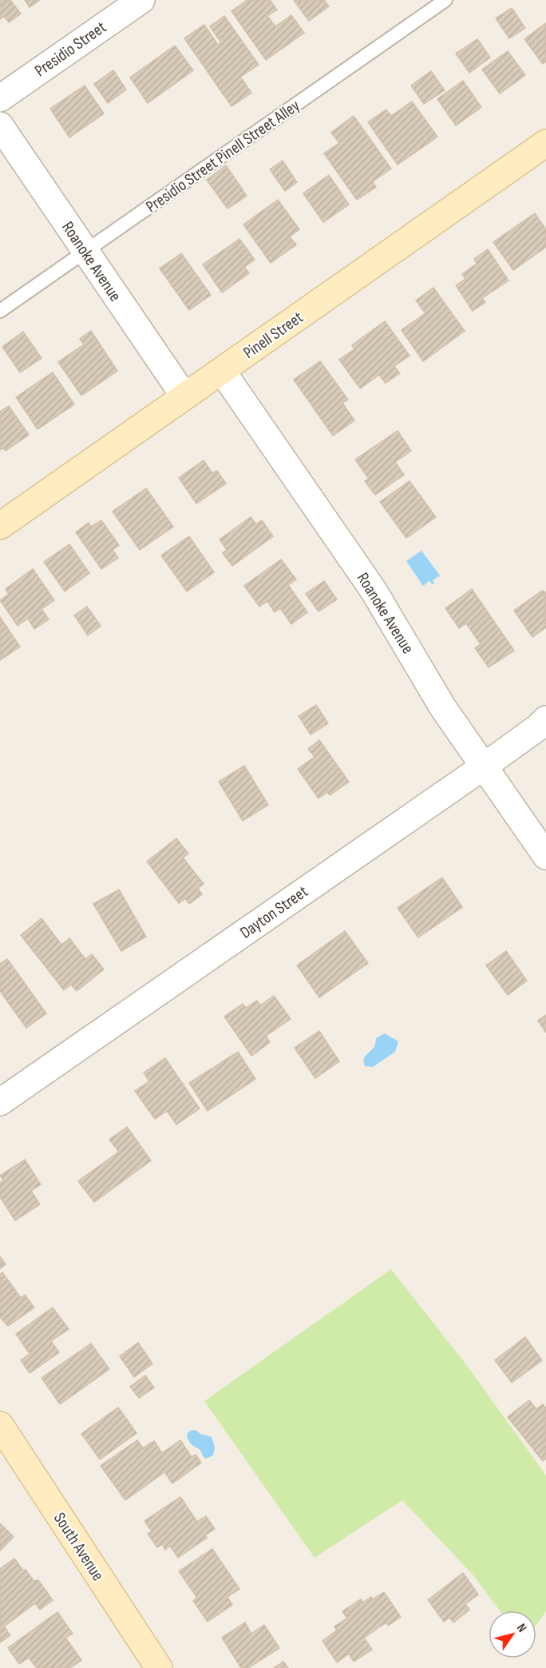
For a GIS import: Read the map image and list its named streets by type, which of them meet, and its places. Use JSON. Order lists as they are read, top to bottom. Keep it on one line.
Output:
{"streets":{"street":["Presidio Street","Roanoke Avenue","Pinell Street","Dayton Street","South Avenue"],"lane":["Presidio Street Pinell Street Alley"]},"crossings":[["Presidio Street Pinell Street Alley","Roanoke Avenue"],["Roanoke Avenue","Pinell Street"],["Roanoke Avenue","Dayton Street"]],"north":"top right"}
